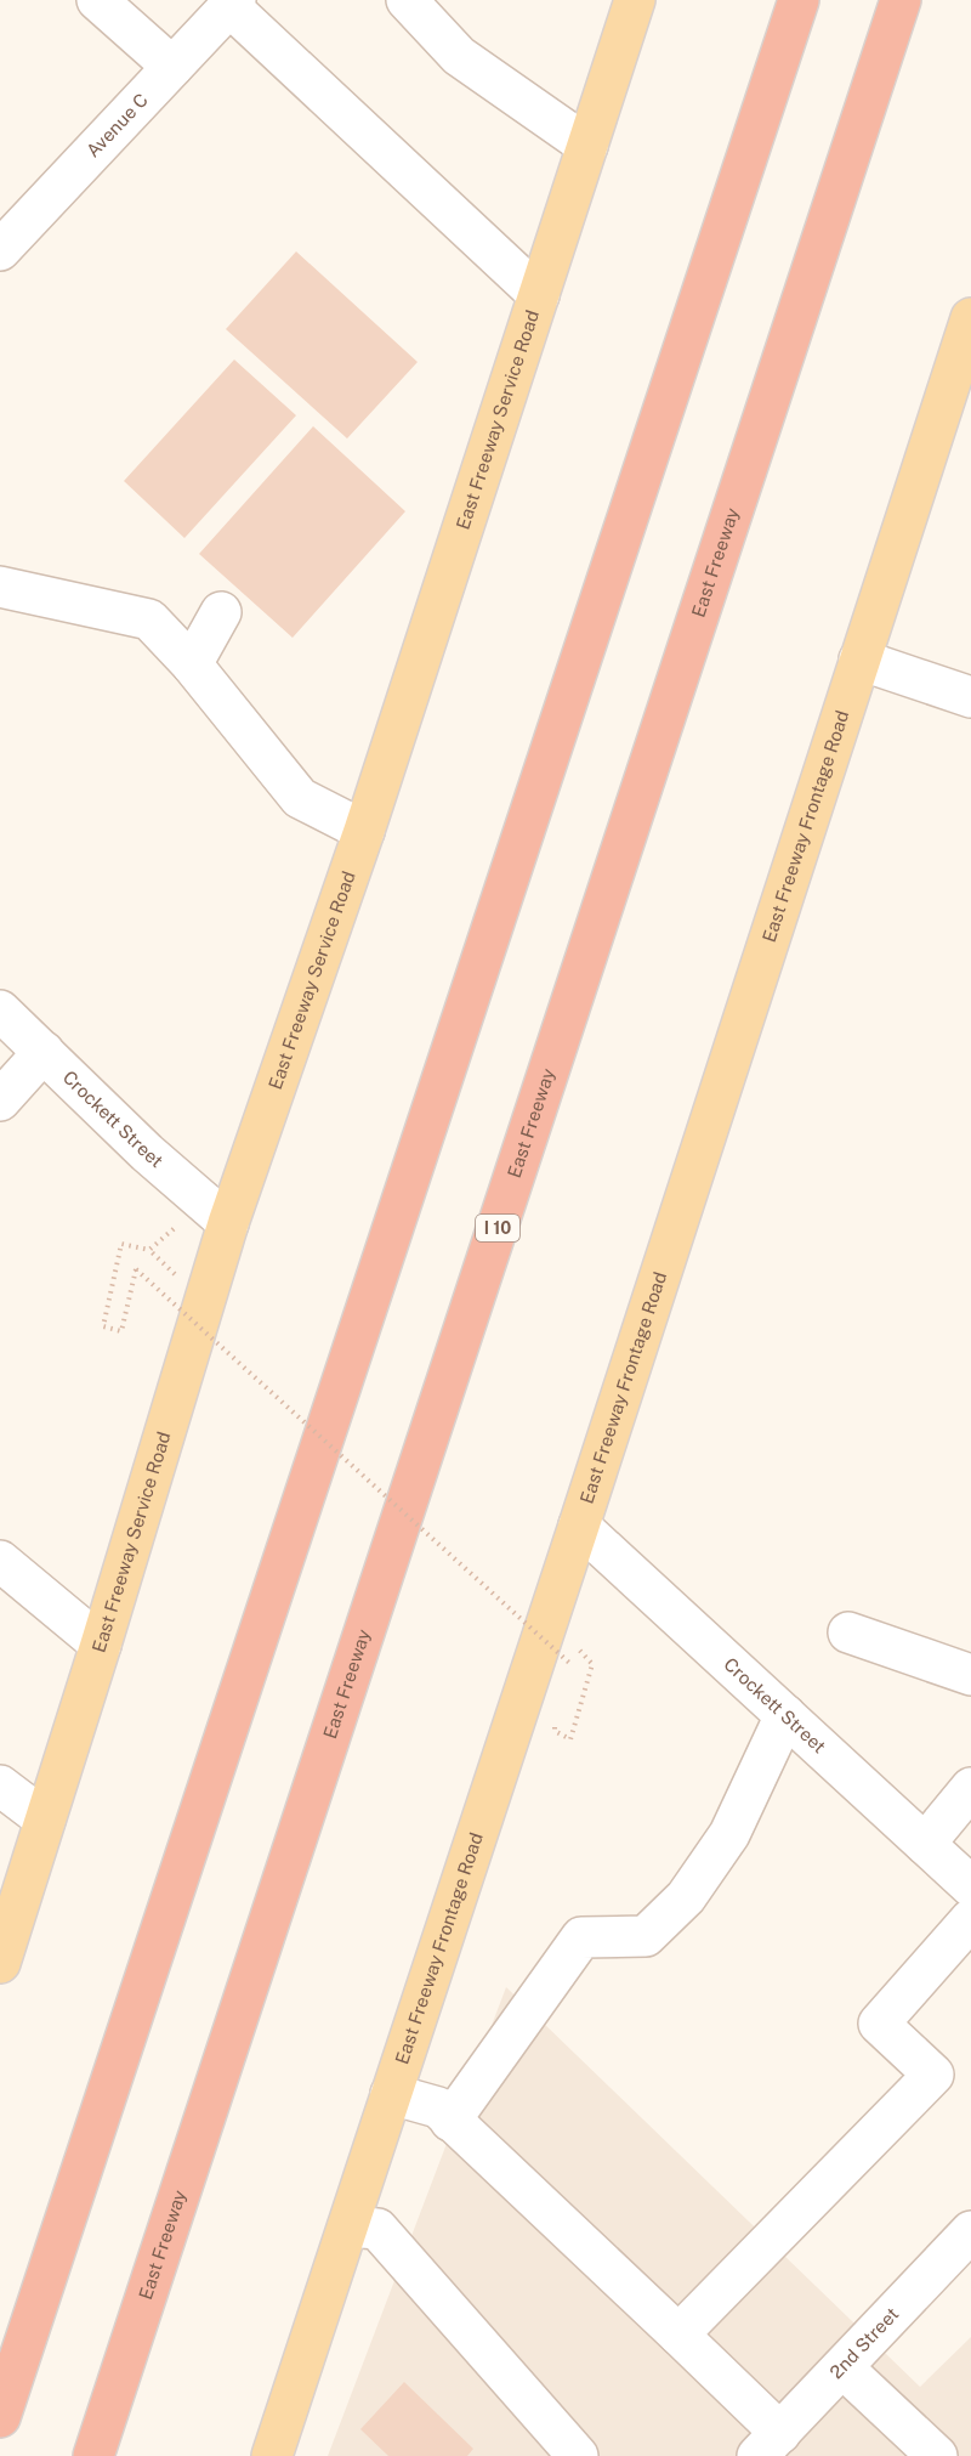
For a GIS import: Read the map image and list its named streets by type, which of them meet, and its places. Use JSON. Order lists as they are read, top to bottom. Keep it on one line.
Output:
{"streets":{"highway":["East Freeway","I 10"],"main road":["East Freeway Service Road","East Freeway Frontage Road"],"street":["Avenue C","Crockett Street","2nd Street"]},"crossings":[["East Freeway Service Road","Crockett Street"],["East Freeway Frontage Road","Crockett Street"]]}
